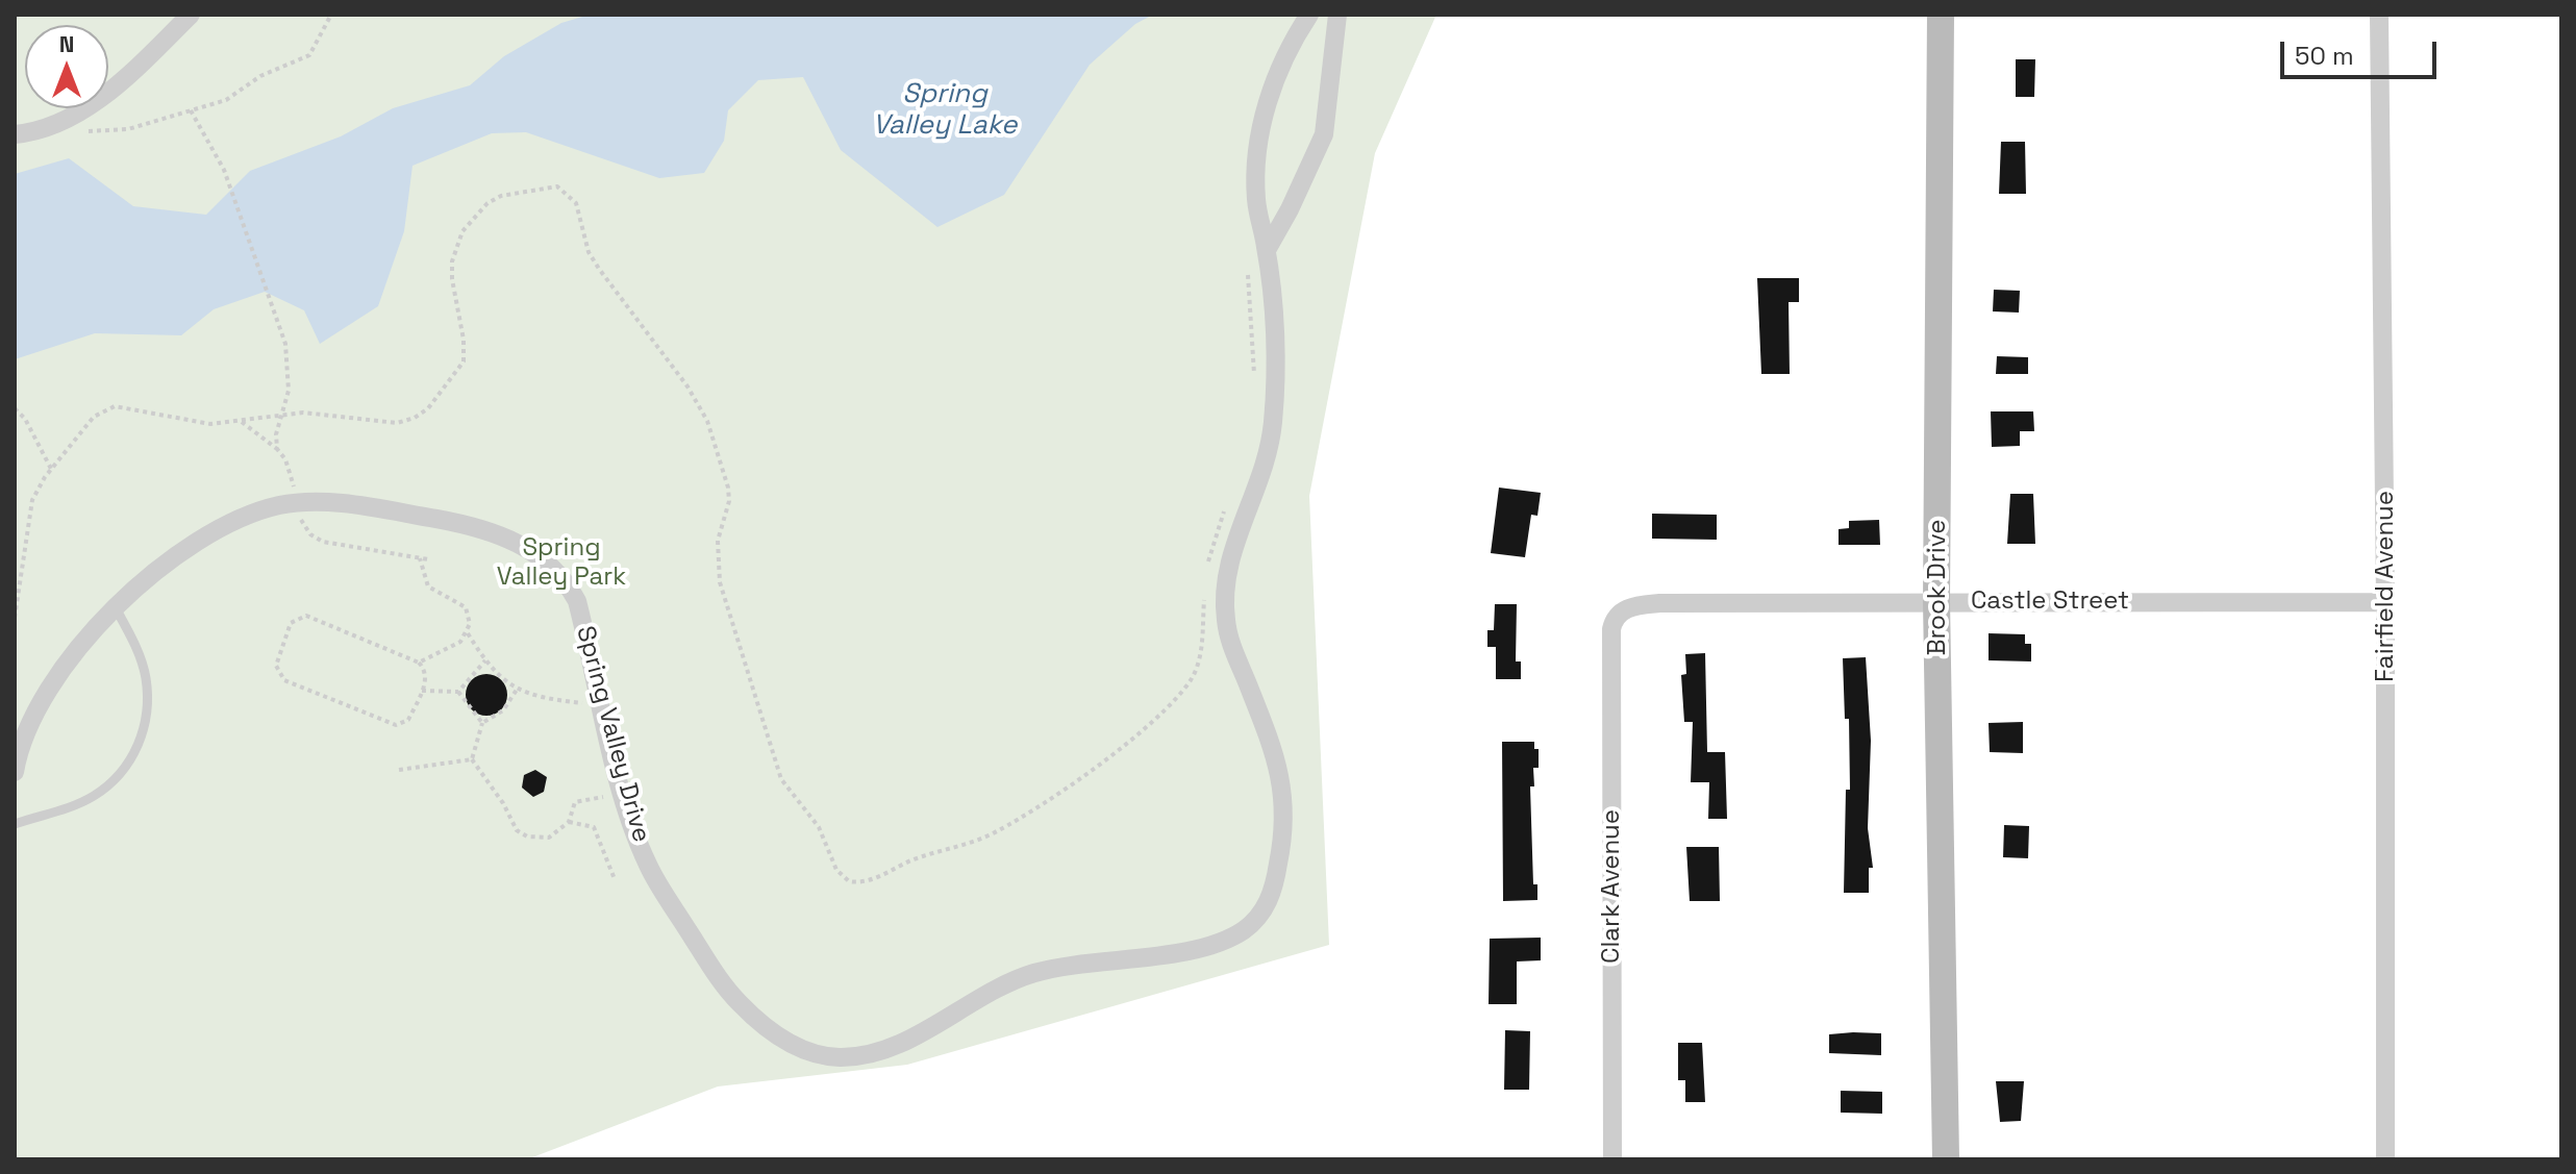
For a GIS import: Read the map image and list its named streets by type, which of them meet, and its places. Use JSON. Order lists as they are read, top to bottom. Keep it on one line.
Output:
{"streets":{"street":["Fairfield Avenue","Brook Drive","Castle Street","Spring Valley Drive","Clark Avenue"]},"crossings":[["Fairfield Avenue","Castle Street"],["Brook Drive","Castle Street"],["Castle Street","Clark Avenue"]],"water":["Spring Valley Lake"],"parks":["Spring Valley Park"],"scale_bar":"50 m","north":"top"}
